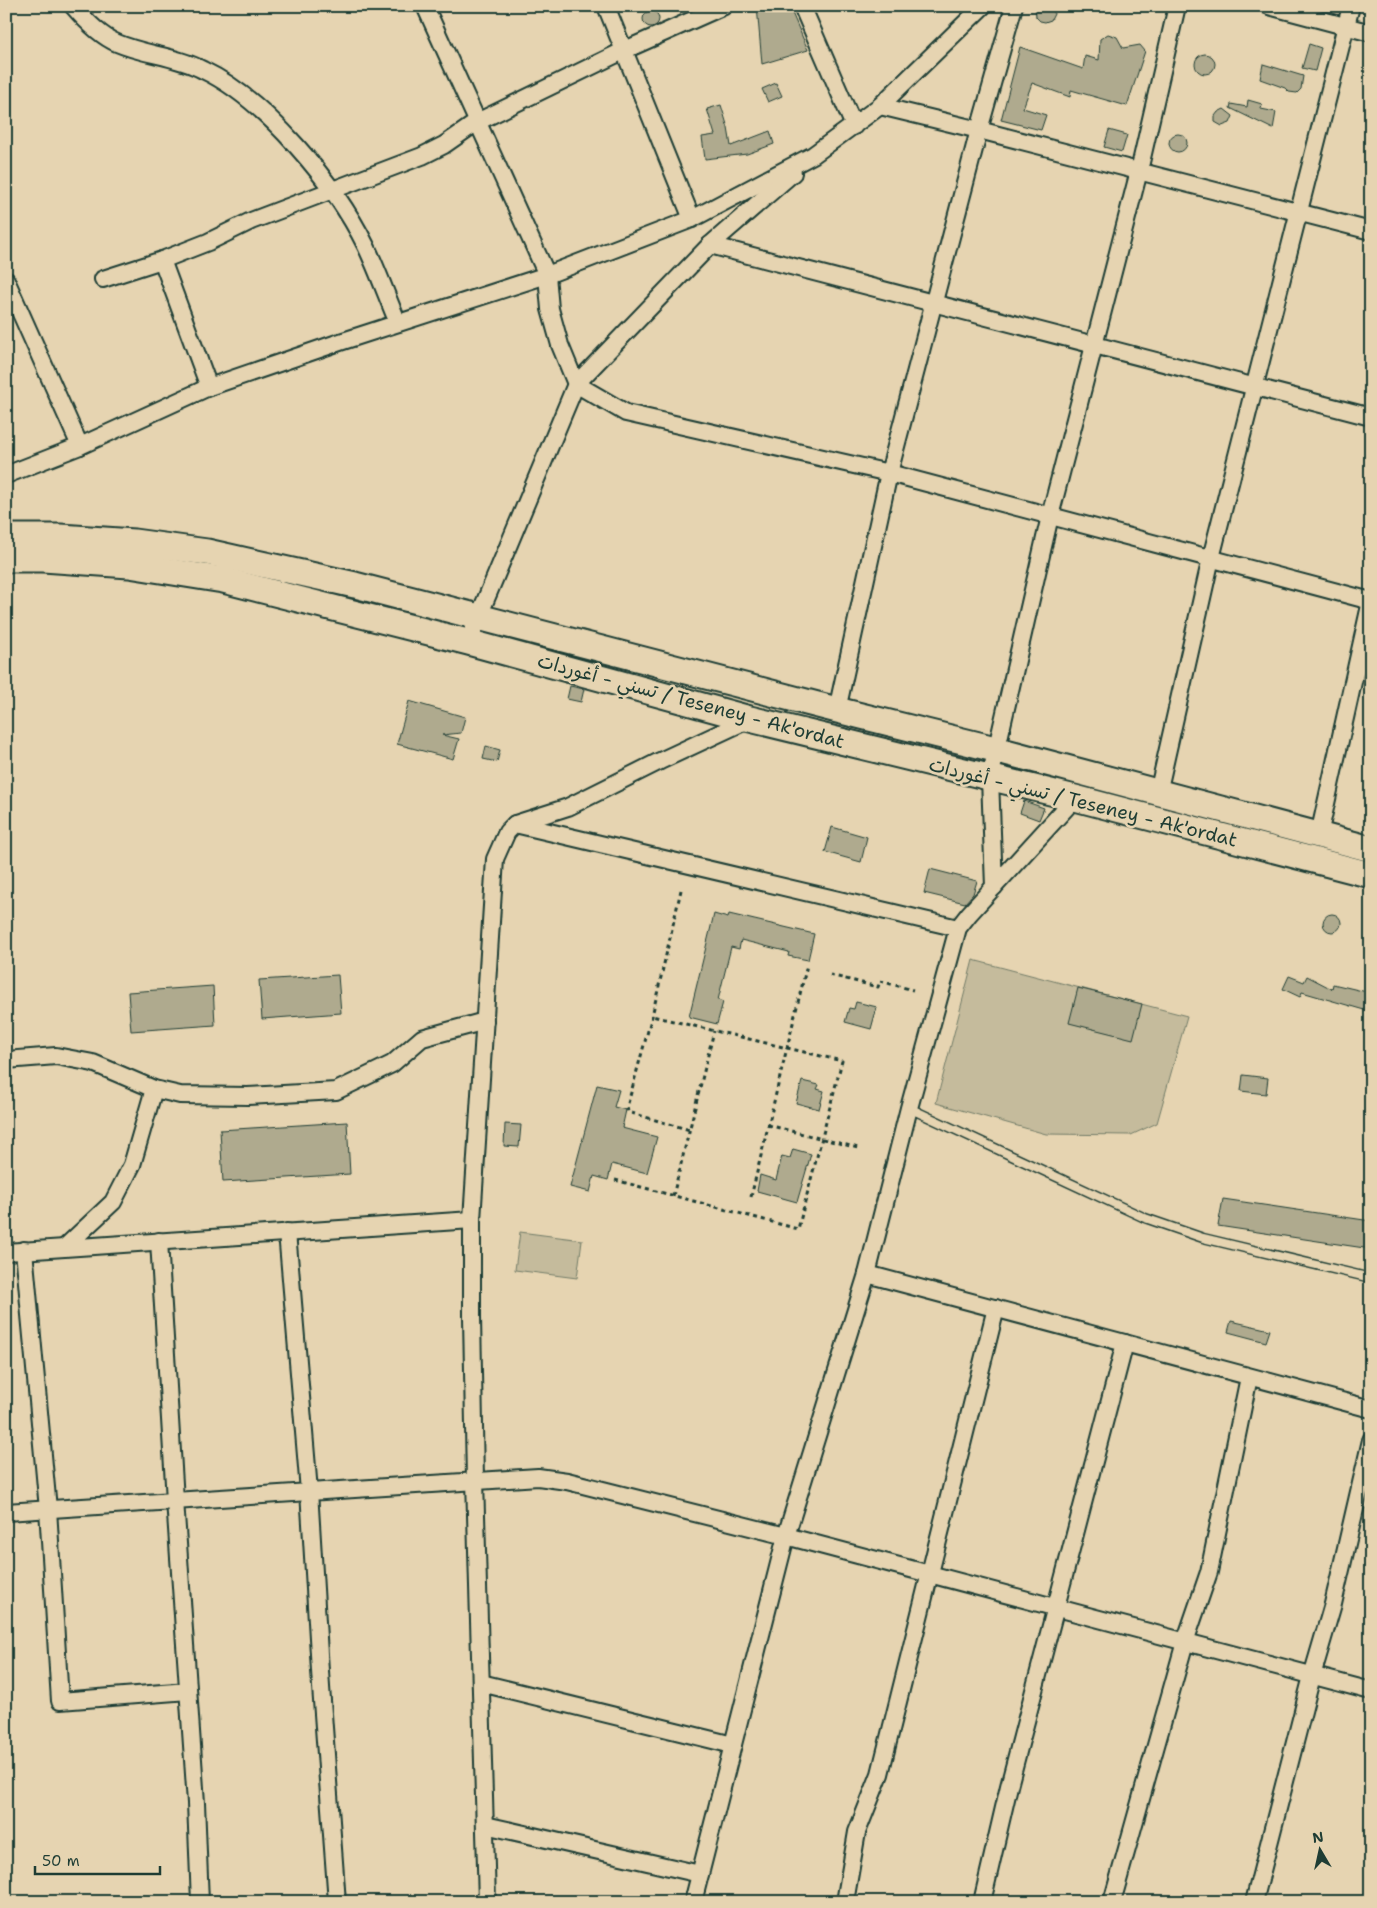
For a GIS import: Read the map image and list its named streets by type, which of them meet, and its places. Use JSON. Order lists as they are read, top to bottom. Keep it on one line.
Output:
{"streets":{"main road":["تسني - أغوردات / Teseney - Ak'ordat"]},"scale_bar":"50 m","north":"top"}
